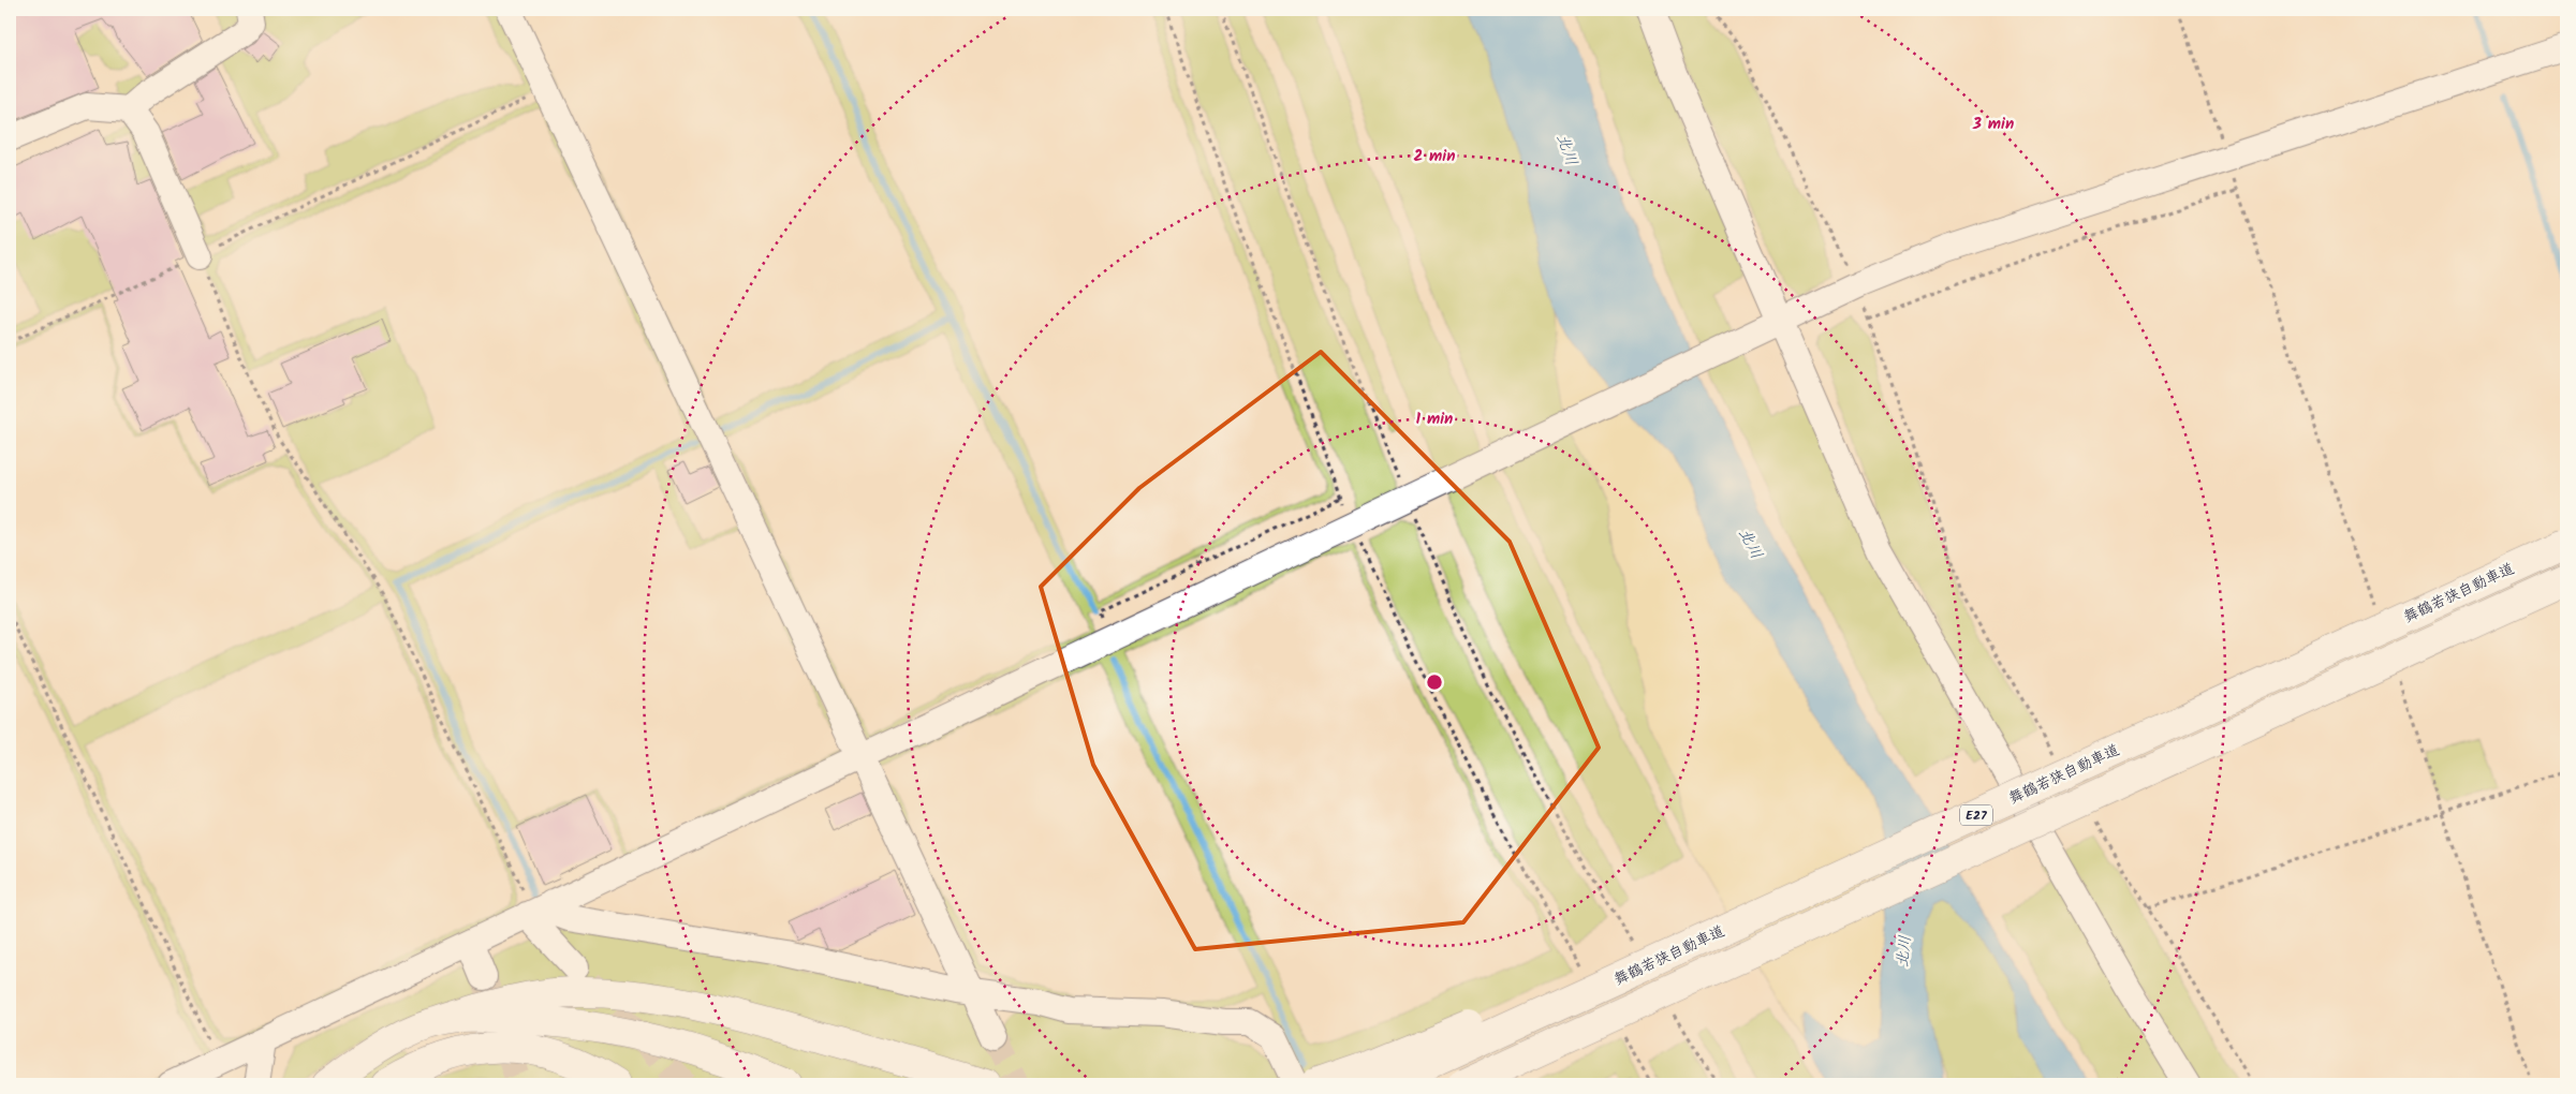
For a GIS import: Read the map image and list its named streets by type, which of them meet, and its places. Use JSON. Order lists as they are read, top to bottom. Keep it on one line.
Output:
{"streets":{"highway":["舞鶴若狭自動車道","E27"]},"water":["北川"],"rings":["3 min","2 min","1 min"]}
